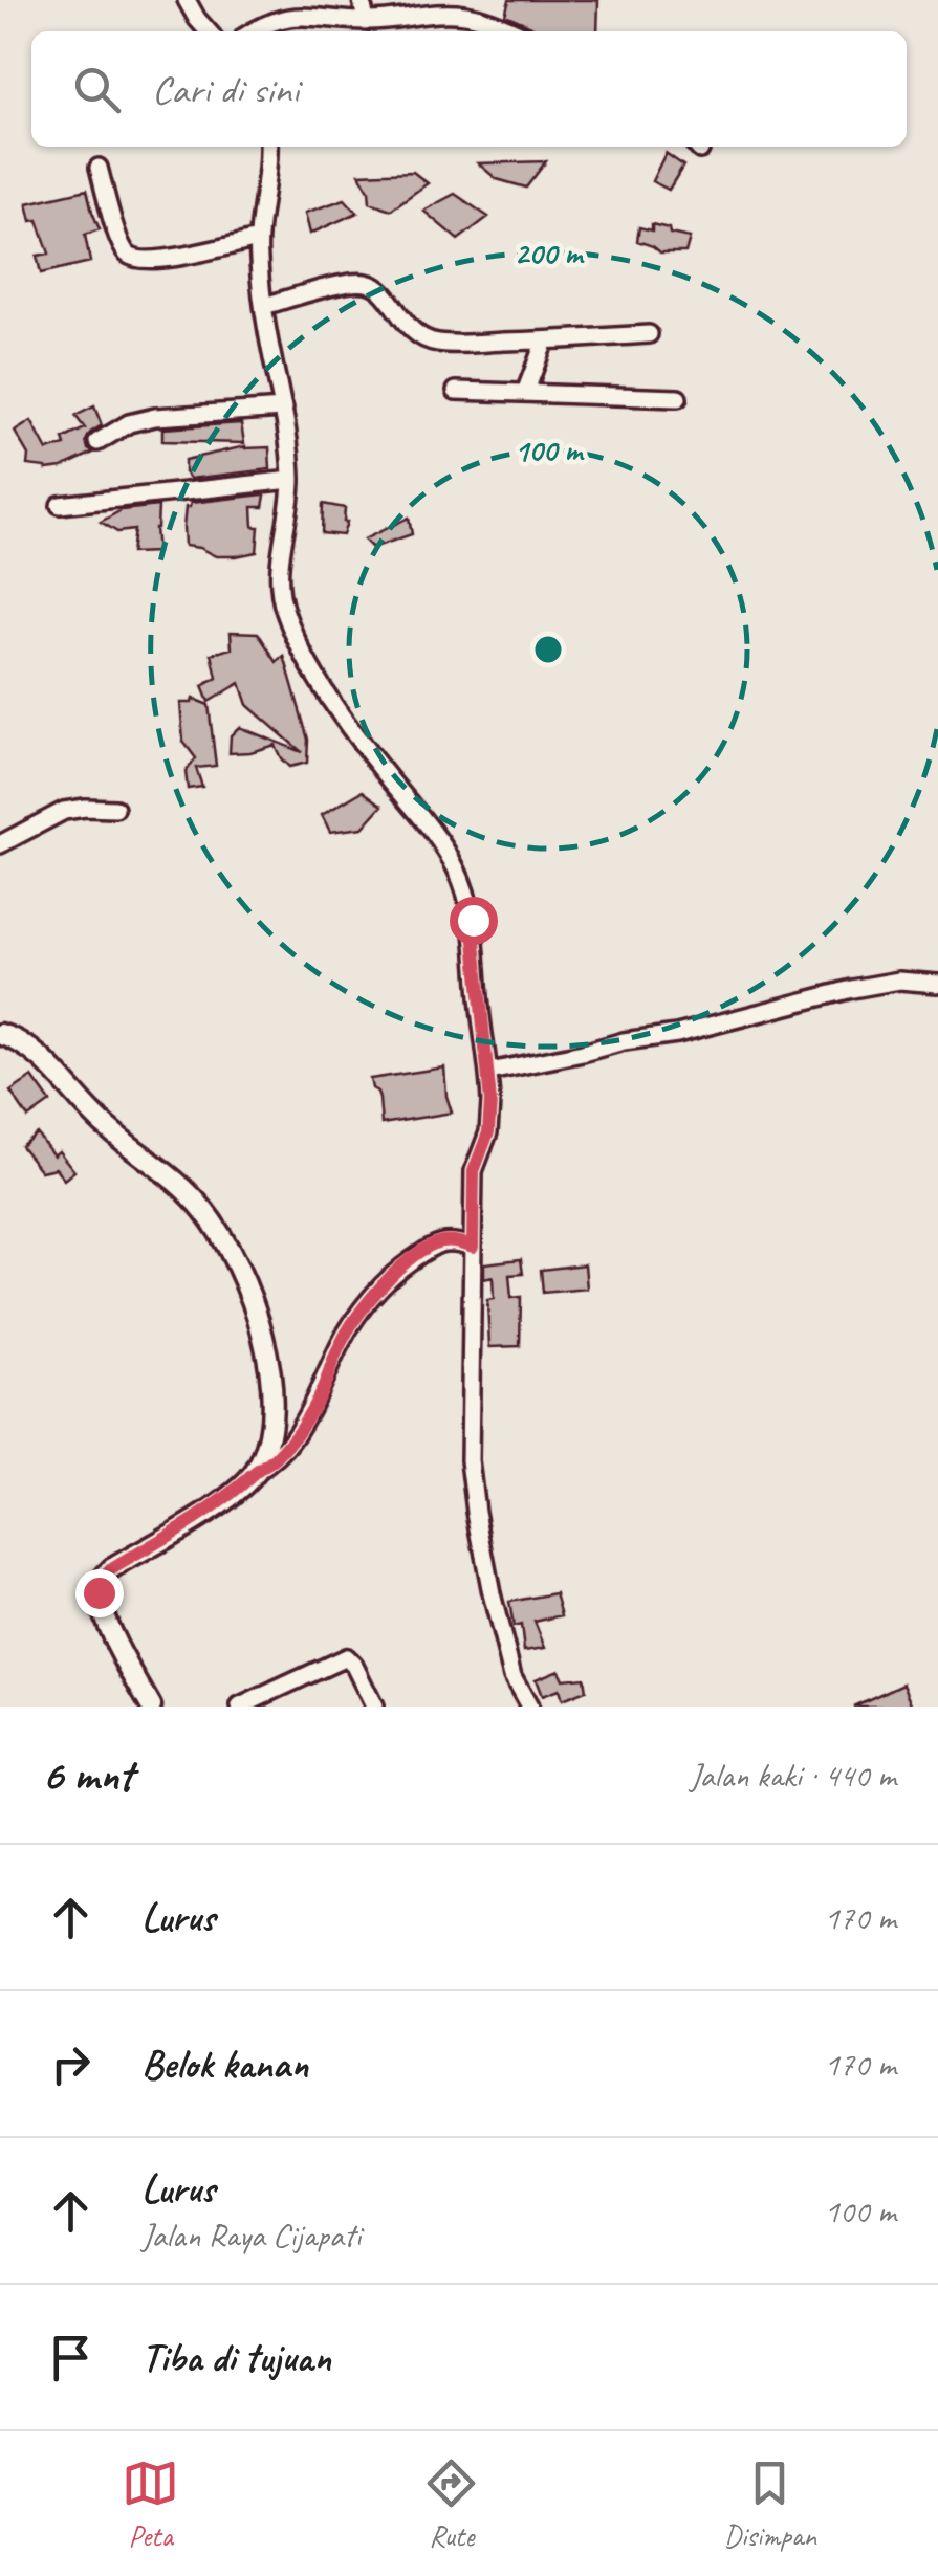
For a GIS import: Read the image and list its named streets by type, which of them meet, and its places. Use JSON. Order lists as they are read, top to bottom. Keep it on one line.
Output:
{"page":{"search":"Cari di sini","heading":["6 mnt","Jalan kaki · 440 m"],"list":[["Lurus","170 m"],["Belok kanan","170 m"],["Lurus","Jalan Raya Cijapati","100 m"],"Tiba di tujuan"],"nav":["Peta","Rute","Disimpan"]},"rings":["200 m","100 m"]}
